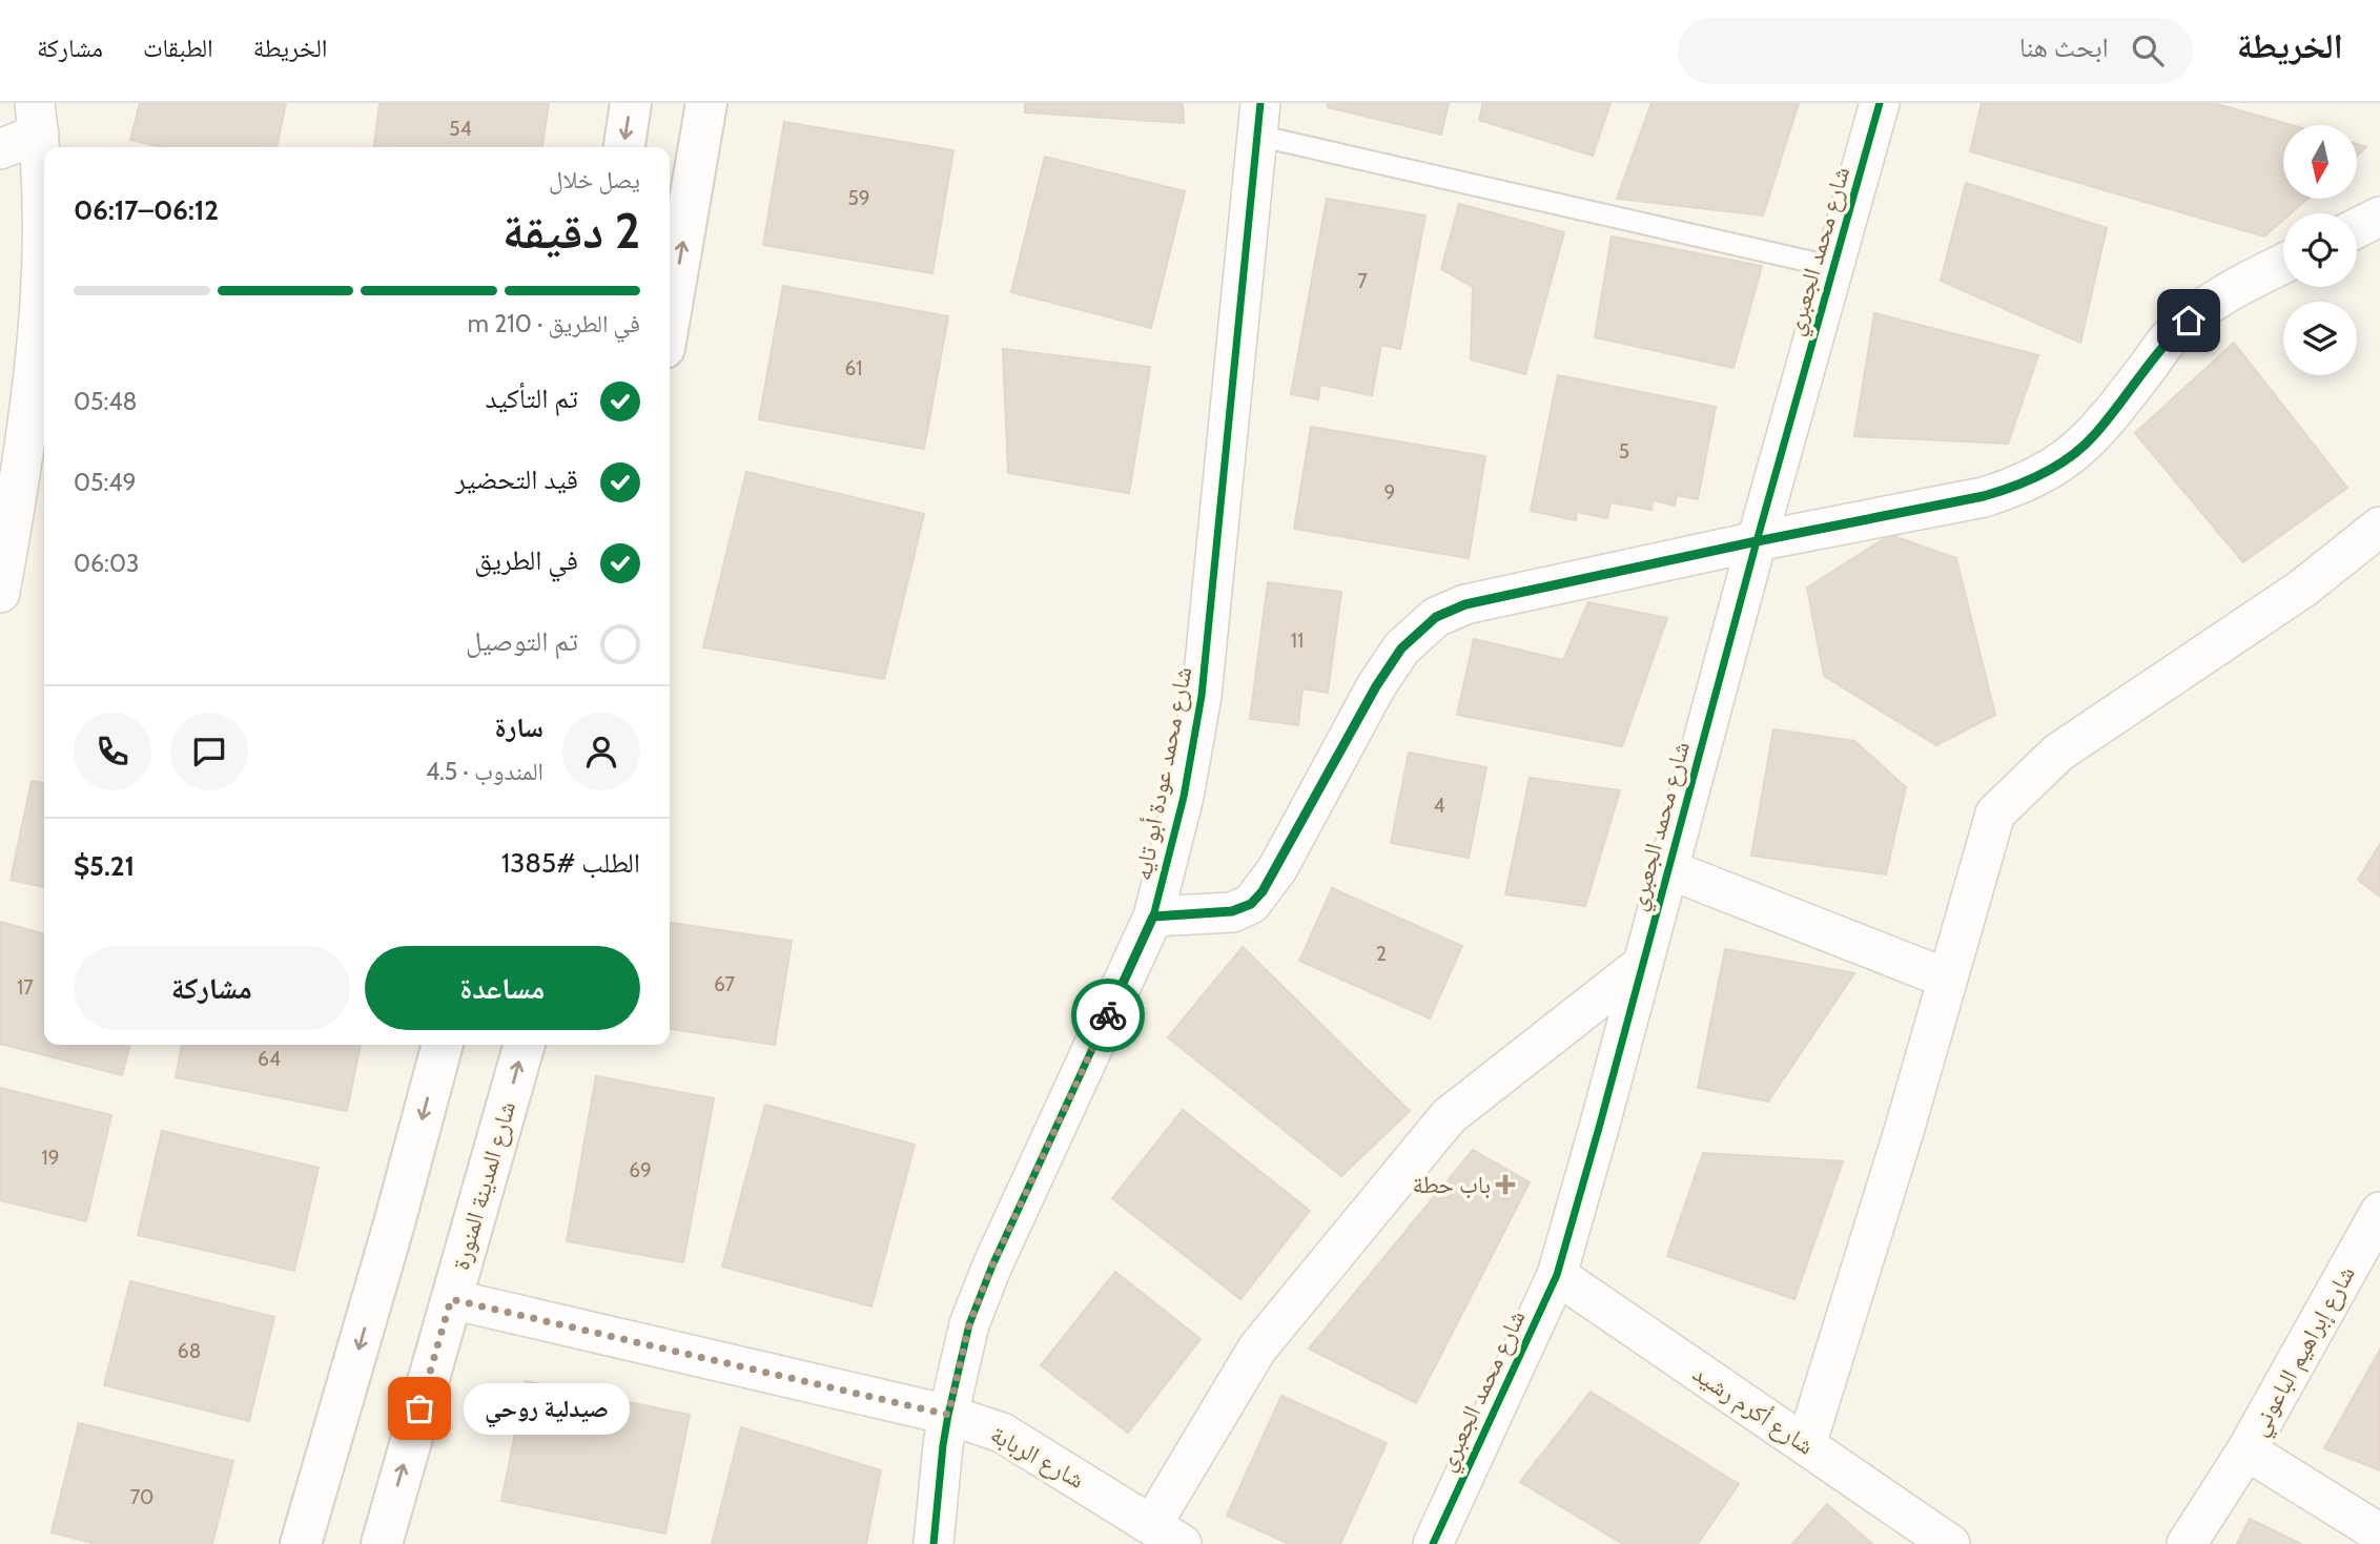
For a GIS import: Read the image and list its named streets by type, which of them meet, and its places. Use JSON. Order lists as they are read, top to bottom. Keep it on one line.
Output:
{"streets":{"main road":["شارع المدينة المنورة"],"street":["شارع محمد الجعبري","شارع محمد عودة أبو تايه","شارع إبراهيم الباعوني","شارع أكرم رشيد","شارع الربابة"]},"crossings":[["شارع محمد الجعبري","شارع محمد عودة أبو تايه"],["شارع محمد الجعبري","شارع أكرم رشيد"],["شارع محمد عودة أبو تايه","شارع الربابة"],["شارع المدينة المنورة","شارع الربابة"]],"places":{"health":["باب حطة"],"other":["صيدلية روحي"]},"house_numbers":["54","59","7","61","5","9","11","4","2","67","17","64","19","69","68","70"],"north":"bottom","page":{"header":"الخريطة","search":"ابحث هنا","nav":["الخريطة","الطبقات","مشاركة"],"heading":["2 دقيقة","يصل خلال","06:12–06:17"],"panel":["سارة","المندوب · 4.5","الطلب #1385","$5.21"],"bar":"في الطريق · 210 m","list":[["تم التأكيد","05:48"],["قيد التحضير","05:49"],["في الطريق","06:03"],"تم التوصيل"],"buttons":["مساعدة","مشاركة"],"bubble":"صيدلية روحي"}}
